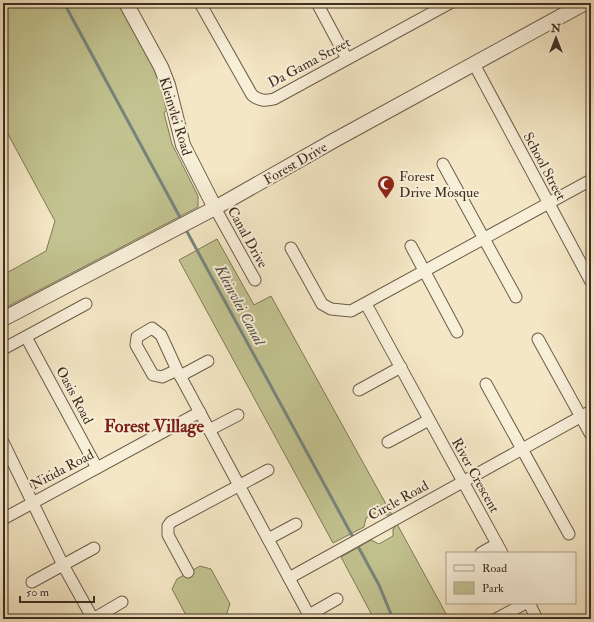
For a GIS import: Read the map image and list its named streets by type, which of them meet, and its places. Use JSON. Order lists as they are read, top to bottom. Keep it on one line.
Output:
{"streets":{"street":["Da Gama Street","Kleinvlei Road","Forest Drive","School Street","Canal Drive","Oasis Road","Nitida Road","River Crescent","Circle Road"]},"crossings":[["Kleinvlei Road","Forest Drive"],["Kleinvlei Road","Canal Drive"],["Forest Drive","School Street"],["Forest Drive","Canal Drive"],["Oasis Road","Nitida Road"],["River Crescent","Circle Road"]],"districts":["Forest Village"],"water":["Kleinvlei Canal"],"places":{"mosque":["Forest Drive Mosque"]},"legend":["Road","Park"],"scale_bar":"50 m","north":"top"}
